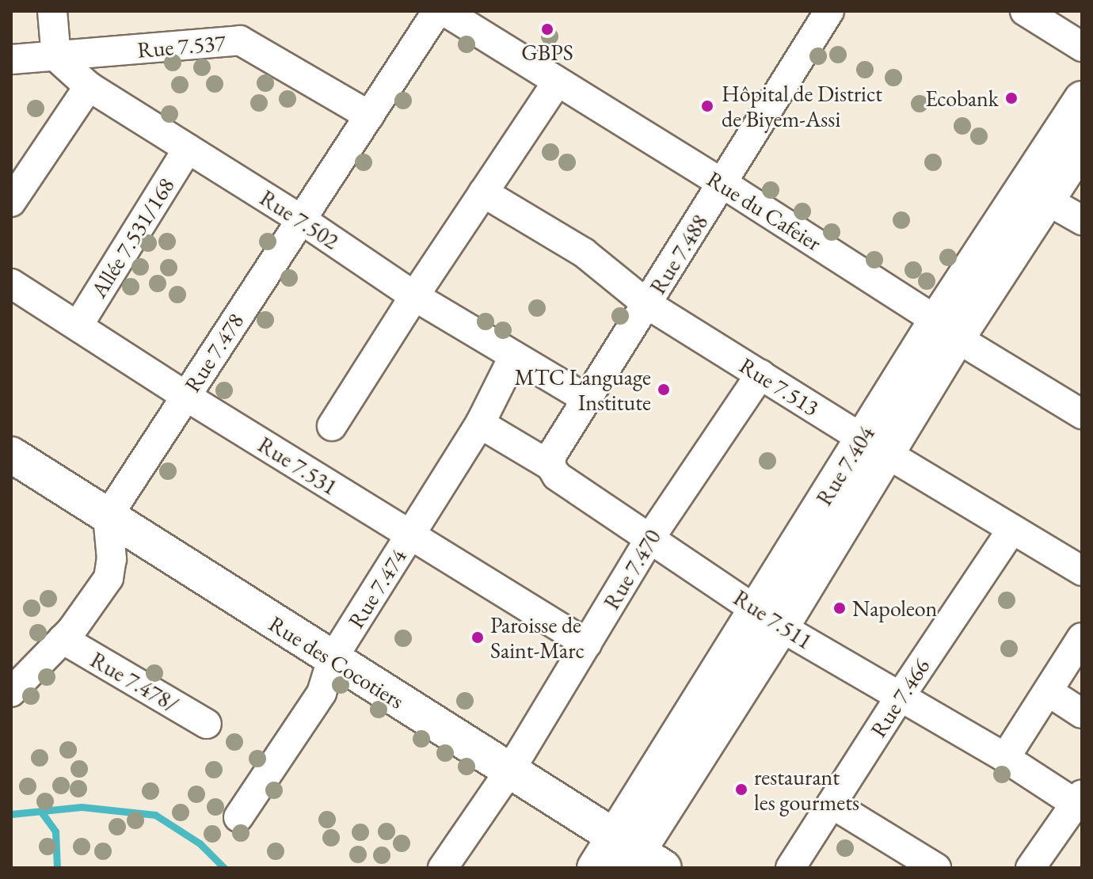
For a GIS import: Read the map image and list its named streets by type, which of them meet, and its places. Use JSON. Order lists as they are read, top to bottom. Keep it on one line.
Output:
{"streets":{"main road":["Rue 7.404","Rue des Cocotiers"],"street":["Rue 7.537","Rue du Cafeier","Rue 7.502","Allée 7.531/168","Rue 7.488","Rue 7.478","Rue 7.513","Rue 7.531","Rue 7.470","Rue 7.474","Rue 7.511","Rue 7.478/","Rue 7.466"]},"crossings":[["Rue 7.537","Rue 7.502"],["Rue 7.537","Rue 7.478"],["Rue du Cafeier","Rue 7.488"],["Rue du Cafeier","Rue 7.404"],["Rue 7.502","Allée 7.531/168"],["Rue 7.502","Rue 7.488"],["Rue 7.502","Rue 7.478"],["Rue 7.502","Rue 7.474"],["Allée 7.531/168","Rue 7.531"],["Rue 7.488","Rue 7.513"],["Rue 7.488","Rue 7.511"],["Rue 7.478","Rue 7.531"],["Rue 7.478","Rue des Cocotiers"],["Rue 7.513","Rue 7.404"],["Rue 7.513","Rue 7.470"],["Rue 7.513","Rue 7.466"],["Rue 7.531","Rue 7.470"],["Rue 7.531","Rue 7.474"],["Rue 7.404","Rue 7.511"],["Rue 7.404","Rue des Cocotiers"],["Rue 7.470","Rue 7.511"],["Rue 7.470","Rue des Cocotiers"],["Rue 7.474","Rue 7.511"],["Rue 7.474","Rue des Cocotiers"],["Rue 7.511","Rue 7.466"]],"places":["GBPS","Ecobank","Hôpital de District de Biyem-Assi","MTC Language Institute","Napoleon","Paroisse de Saint-Marc","restaurant les gourmets"]}
